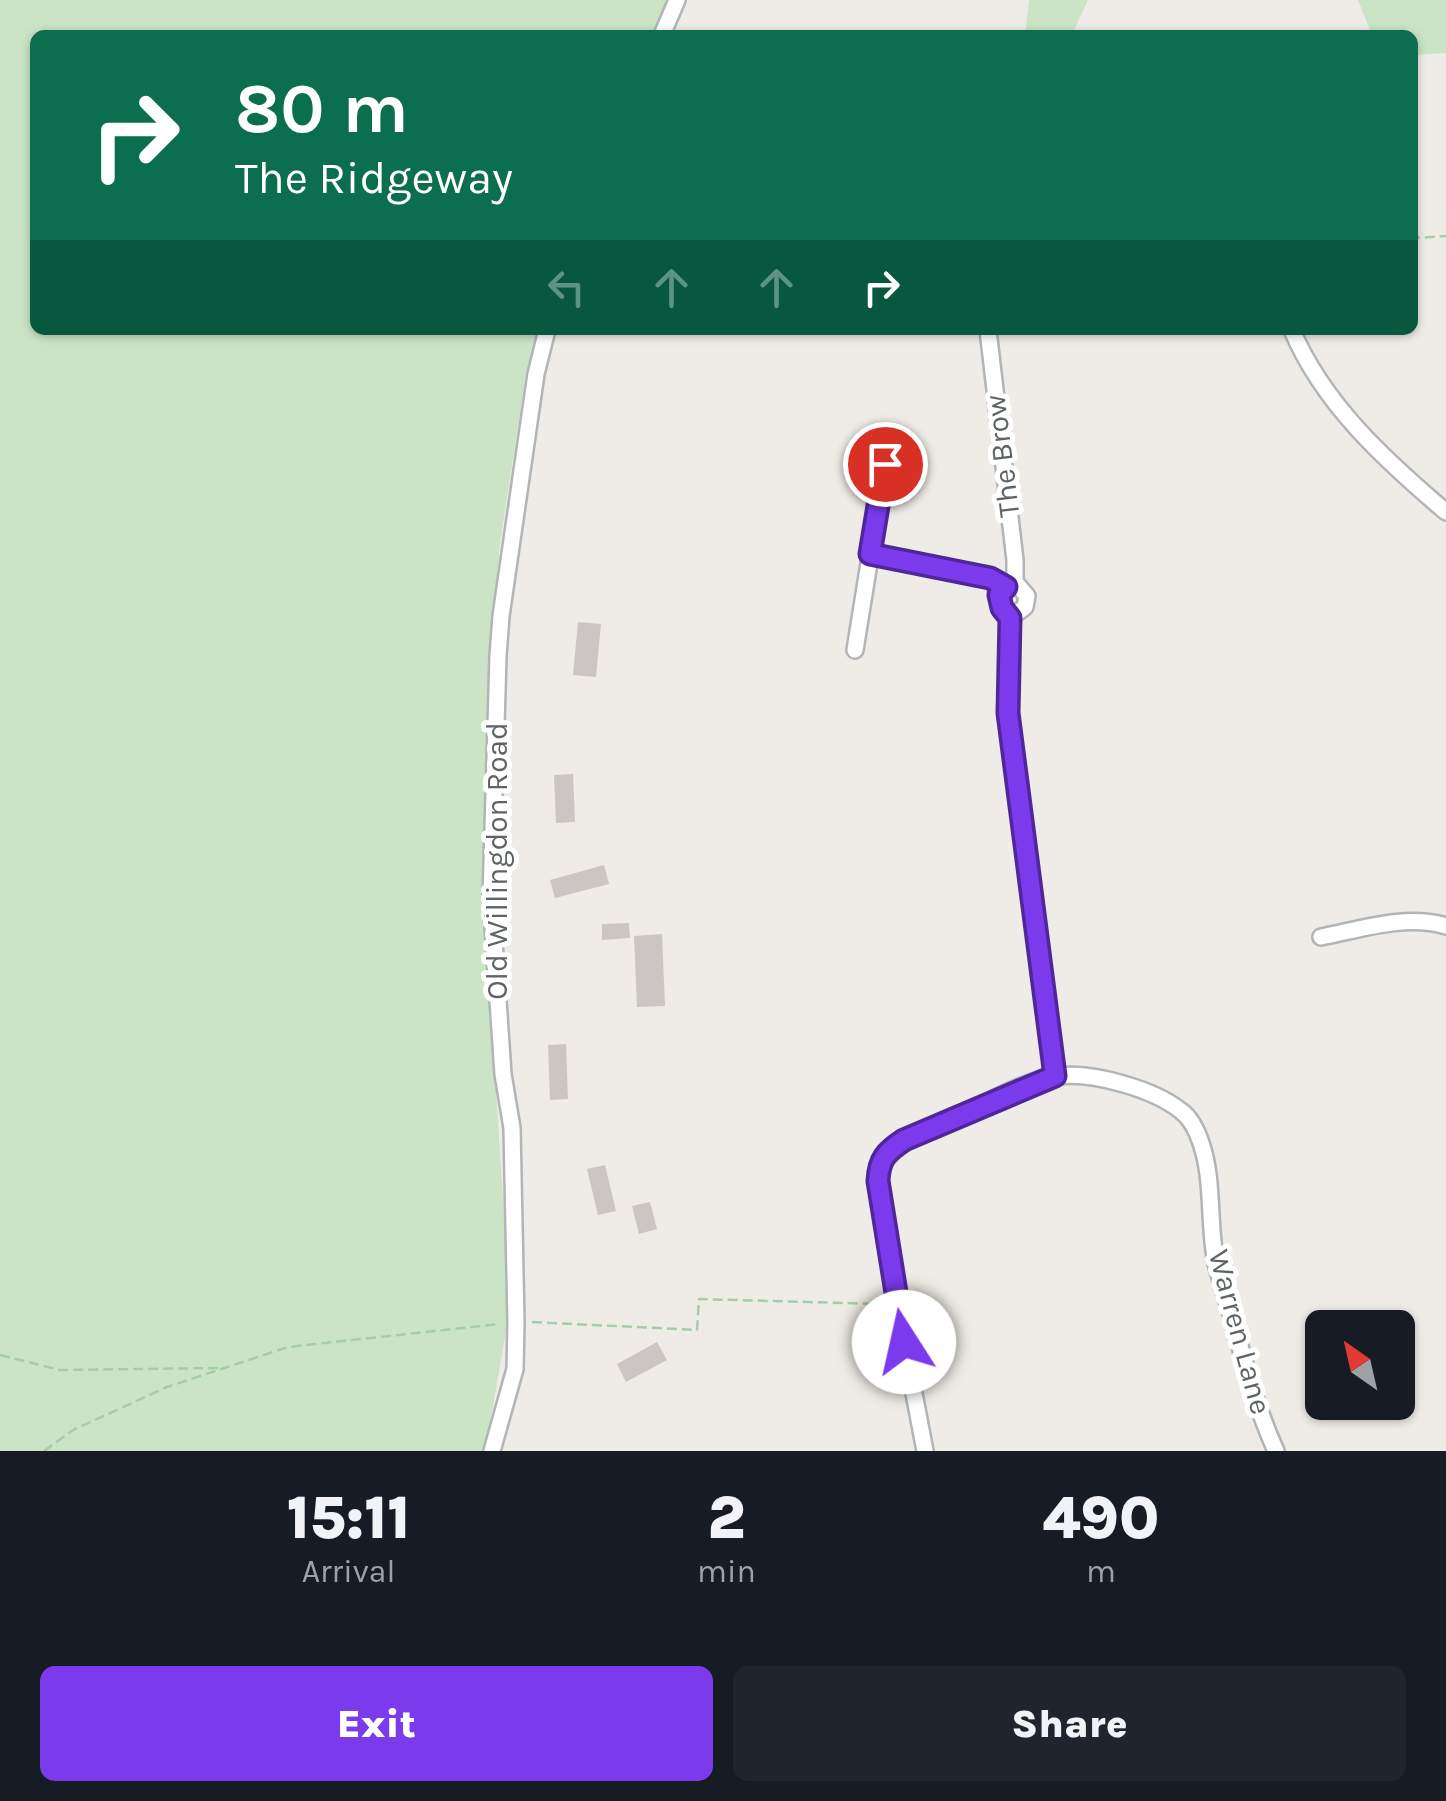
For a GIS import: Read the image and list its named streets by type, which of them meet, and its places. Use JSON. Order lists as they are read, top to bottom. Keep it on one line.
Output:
{"streets":{"street":["The Brow","Old Willingdon Road","Warren Lane"]},"crossings":[["The Brow","Warren Lane"]],"north":"top left","page":{"turn":["80 m","The Ridgeway"],"eta":["15:11","Arrival","2","min","490","m"],"buttons":["Exit","Share"]}}
